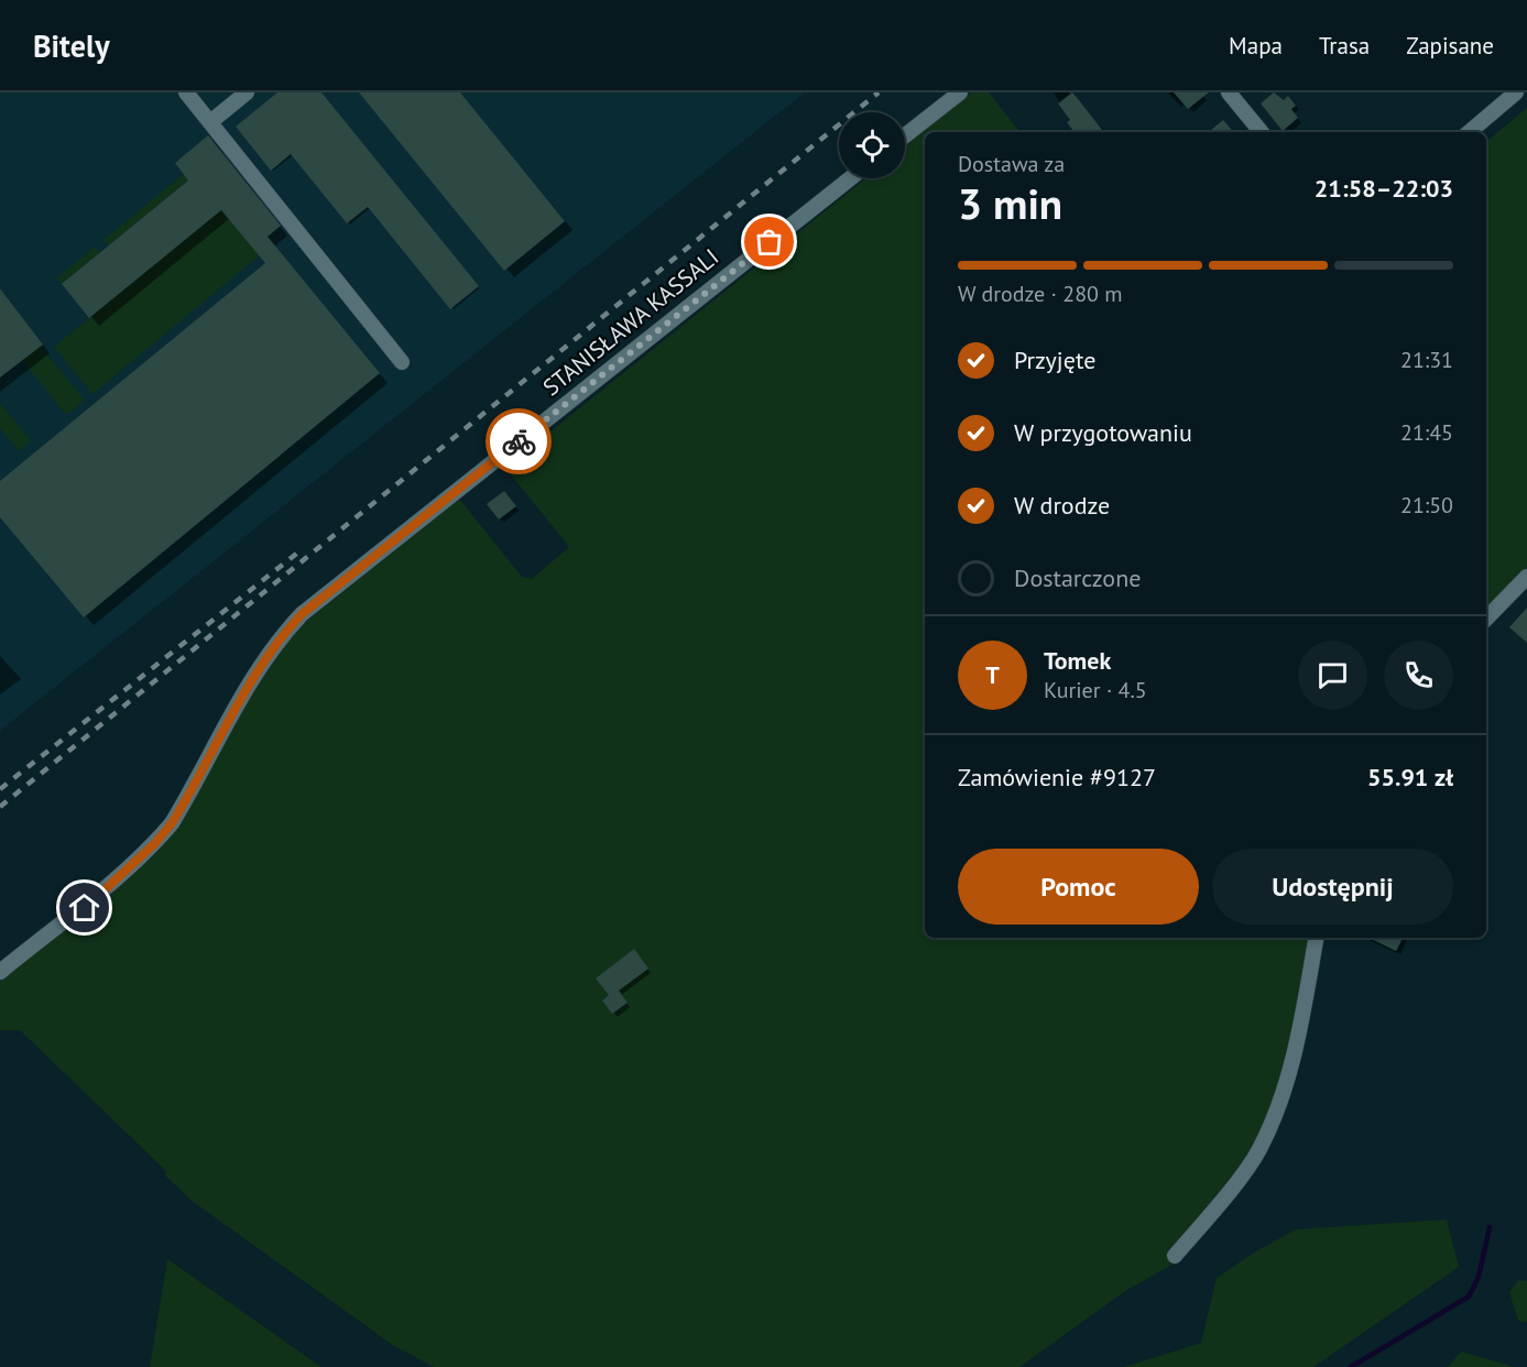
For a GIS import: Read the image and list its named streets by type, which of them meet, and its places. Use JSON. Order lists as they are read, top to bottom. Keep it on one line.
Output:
{"streets":{"street":["STANISŁAWA KASSALI"]},"page":{"header":"Bitely","nav":["Mapa","Trasa","Zapisane"],"heading":["3 min","Dostawa za","21:58–22:03"],"panel":["Tomek","Kurier · 4.5","Zamówienie #9127","55.91 zł"],"bar":"W drodze · 280 m","list":[["Przyjęte","21:31"],["W przygotowaniu","21:45"],["W drodze","21:50"],"Dostarczone"],"round":"T","buttons":["Pomoc","Udostępnij"]}}
